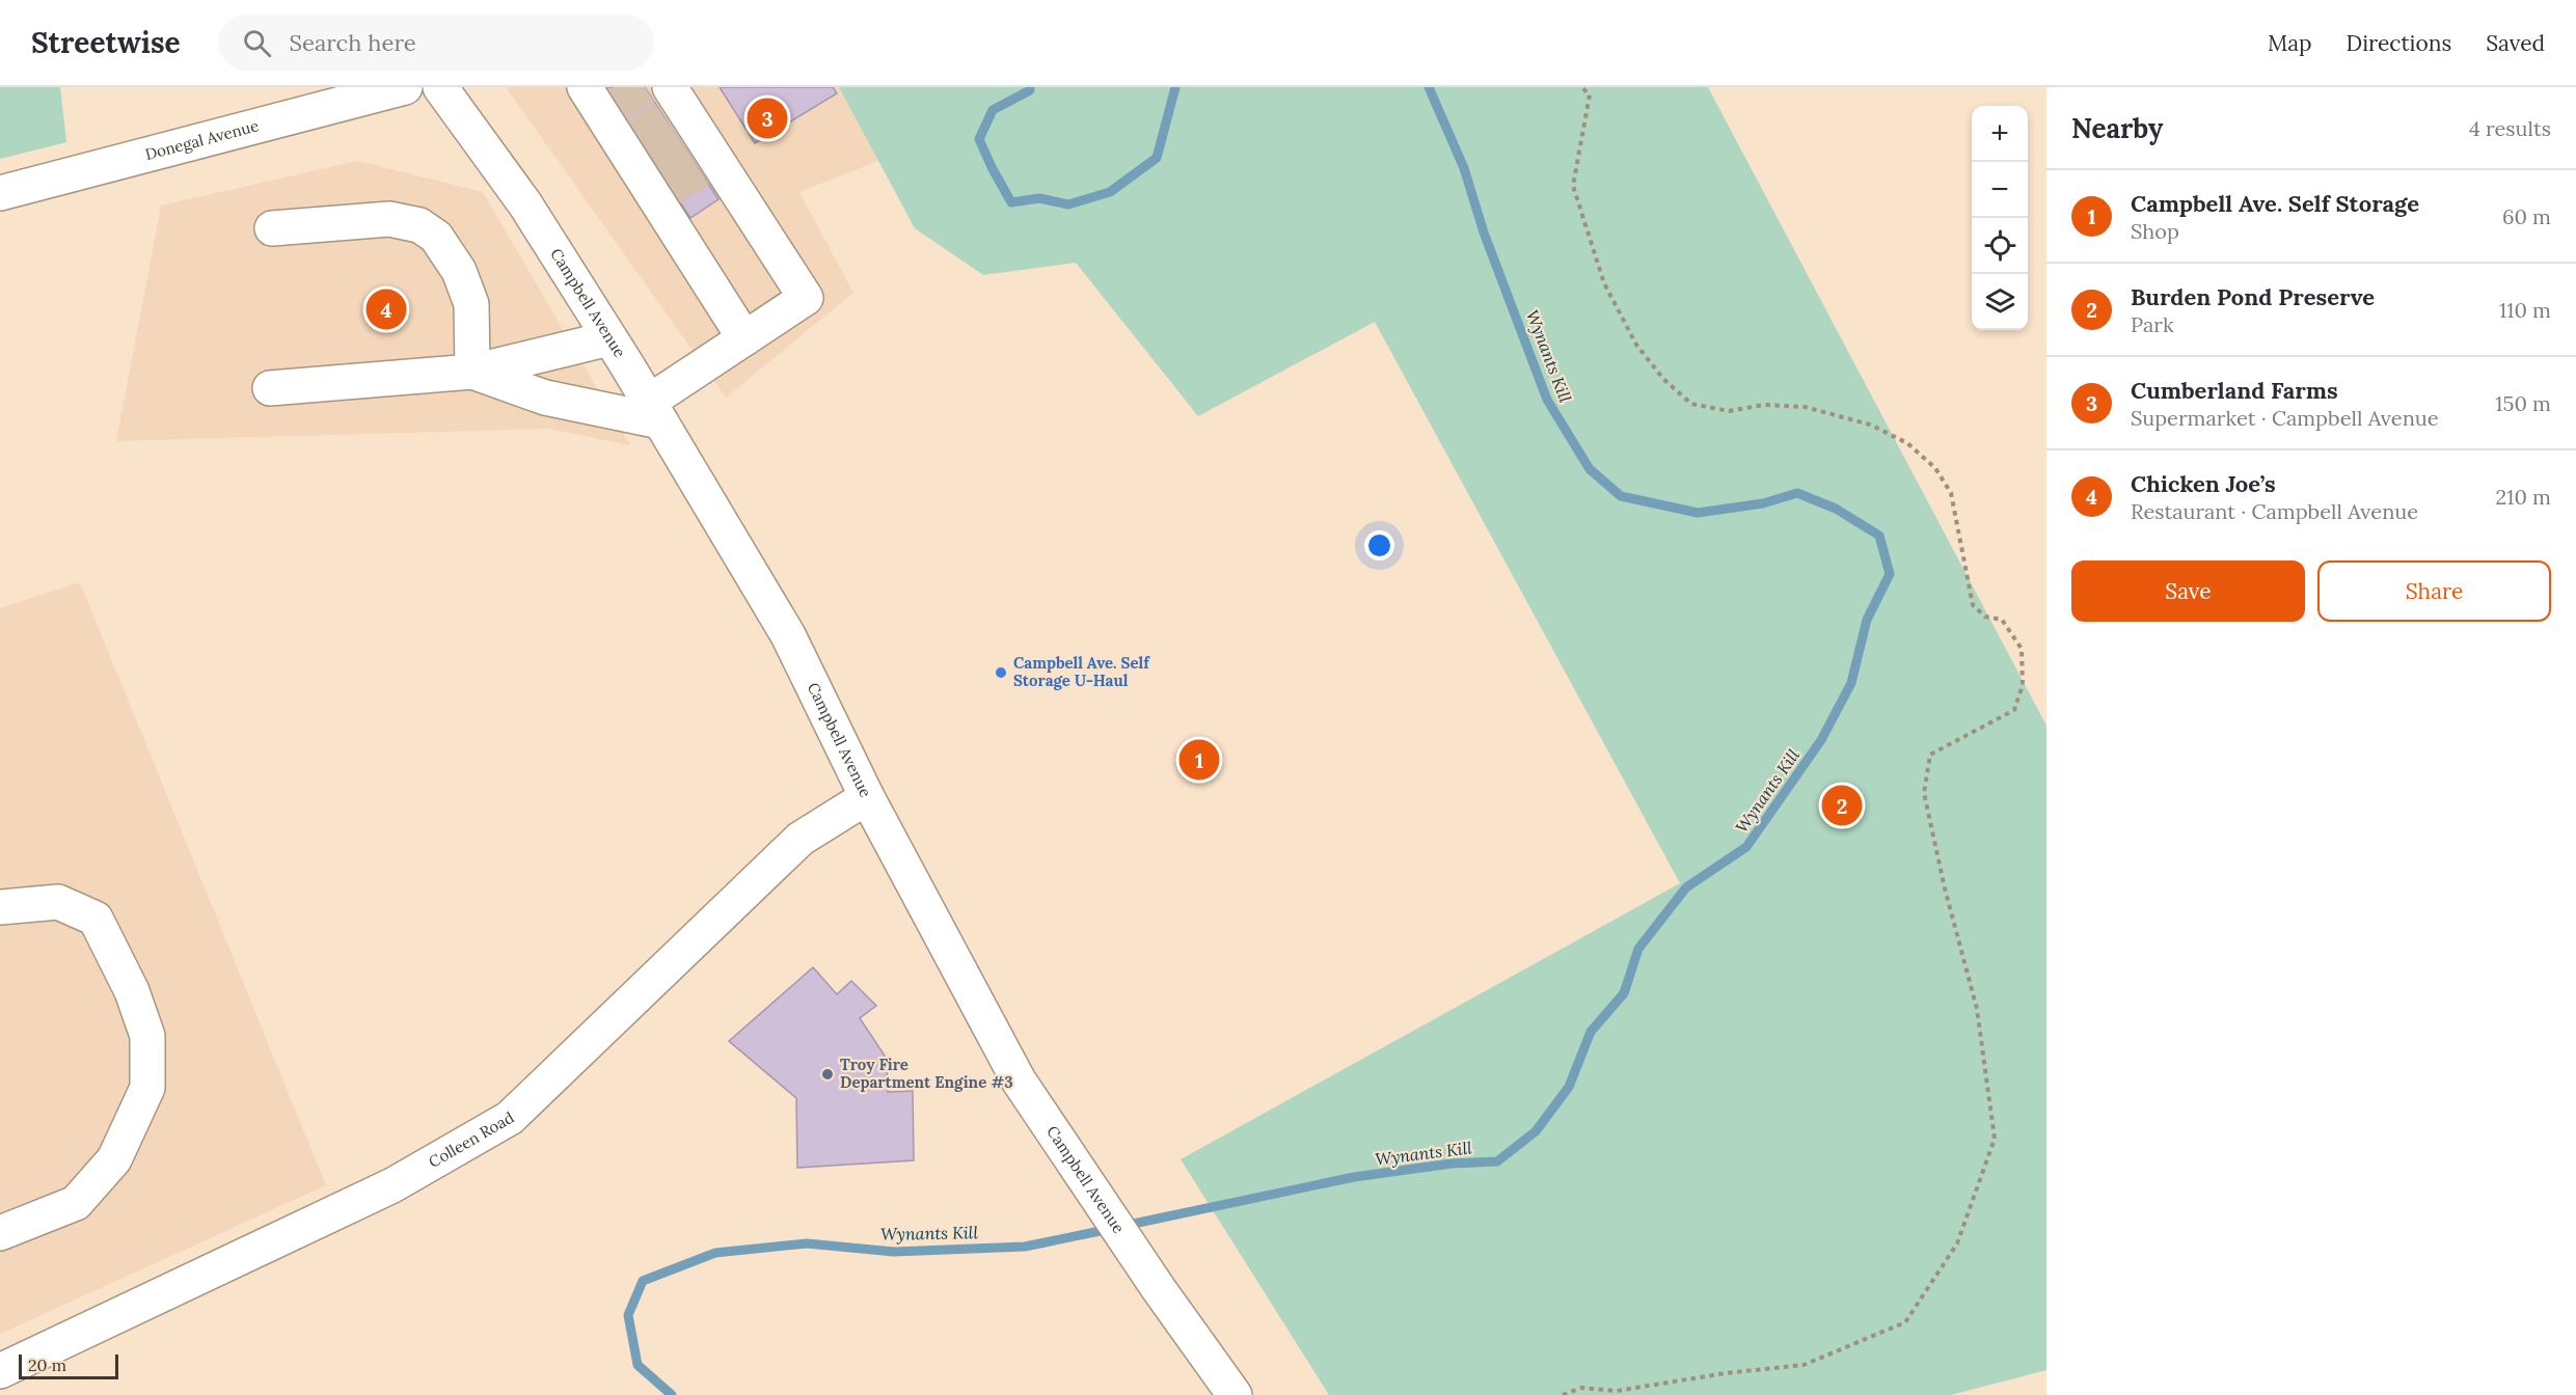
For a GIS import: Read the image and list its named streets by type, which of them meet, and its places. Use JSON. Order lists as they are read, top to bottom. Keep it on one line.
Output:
{"streets":{"street":["Donegal Avenue","Campbell Avenue","Colleen Road"]},"crossings":[["Campbell Avenue","Colleen Road"]],"water":["Wynants Kill"],"places":["Campbell Ave. Self Storage U-Haul","Troy Fire Department Engine #3"],"scale_bar":"20 m","page":{"header":"Streetwise","search":"Search here","nav":["Map","Directions","Saved"],"heading":["Nearby","4 results"],"pins":["3","4","1","2"],"map_buttons":["+","−"],"list":[{"mark":"1","name":"Campbell Ave. Self Storage","note":"Shop","value":"60 m"},{"mark":"2","name":"Burden Pond Preserve","note":"Park","value":"110 m"},{"mark":"3","name":"Cumberland Farms","note":"Supermarket · Campbell Avenue","value":"150 m"},{"mark":"4","name":"Chicken Joe’s","note":"Restaurant · Campbell Avenue","value":"210 m"}],"buttons":["Save","Share"],"scale":"20 m"}}
